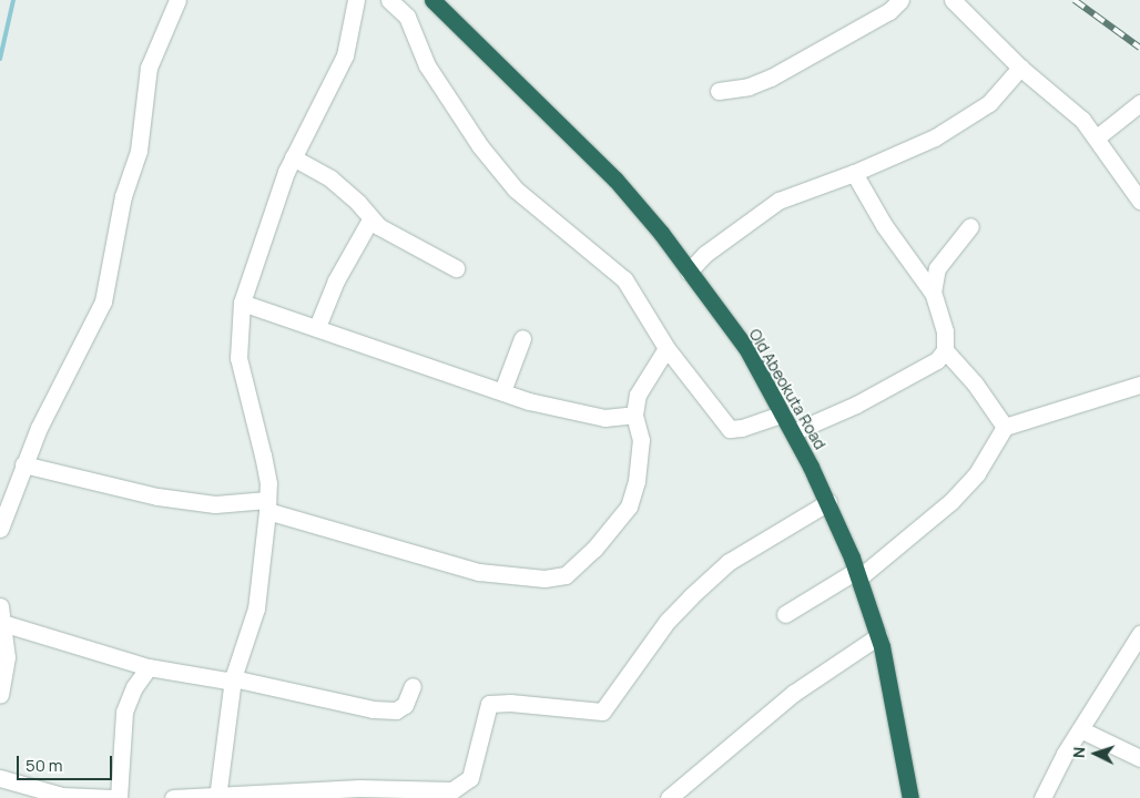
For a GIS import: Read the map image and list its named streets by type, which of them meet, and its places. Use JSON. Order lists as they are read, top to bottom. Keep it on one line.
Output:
{"streets":{"highway":["Old Abeokuta Road"]},"scale_bar":"50 m","north":"left"}
